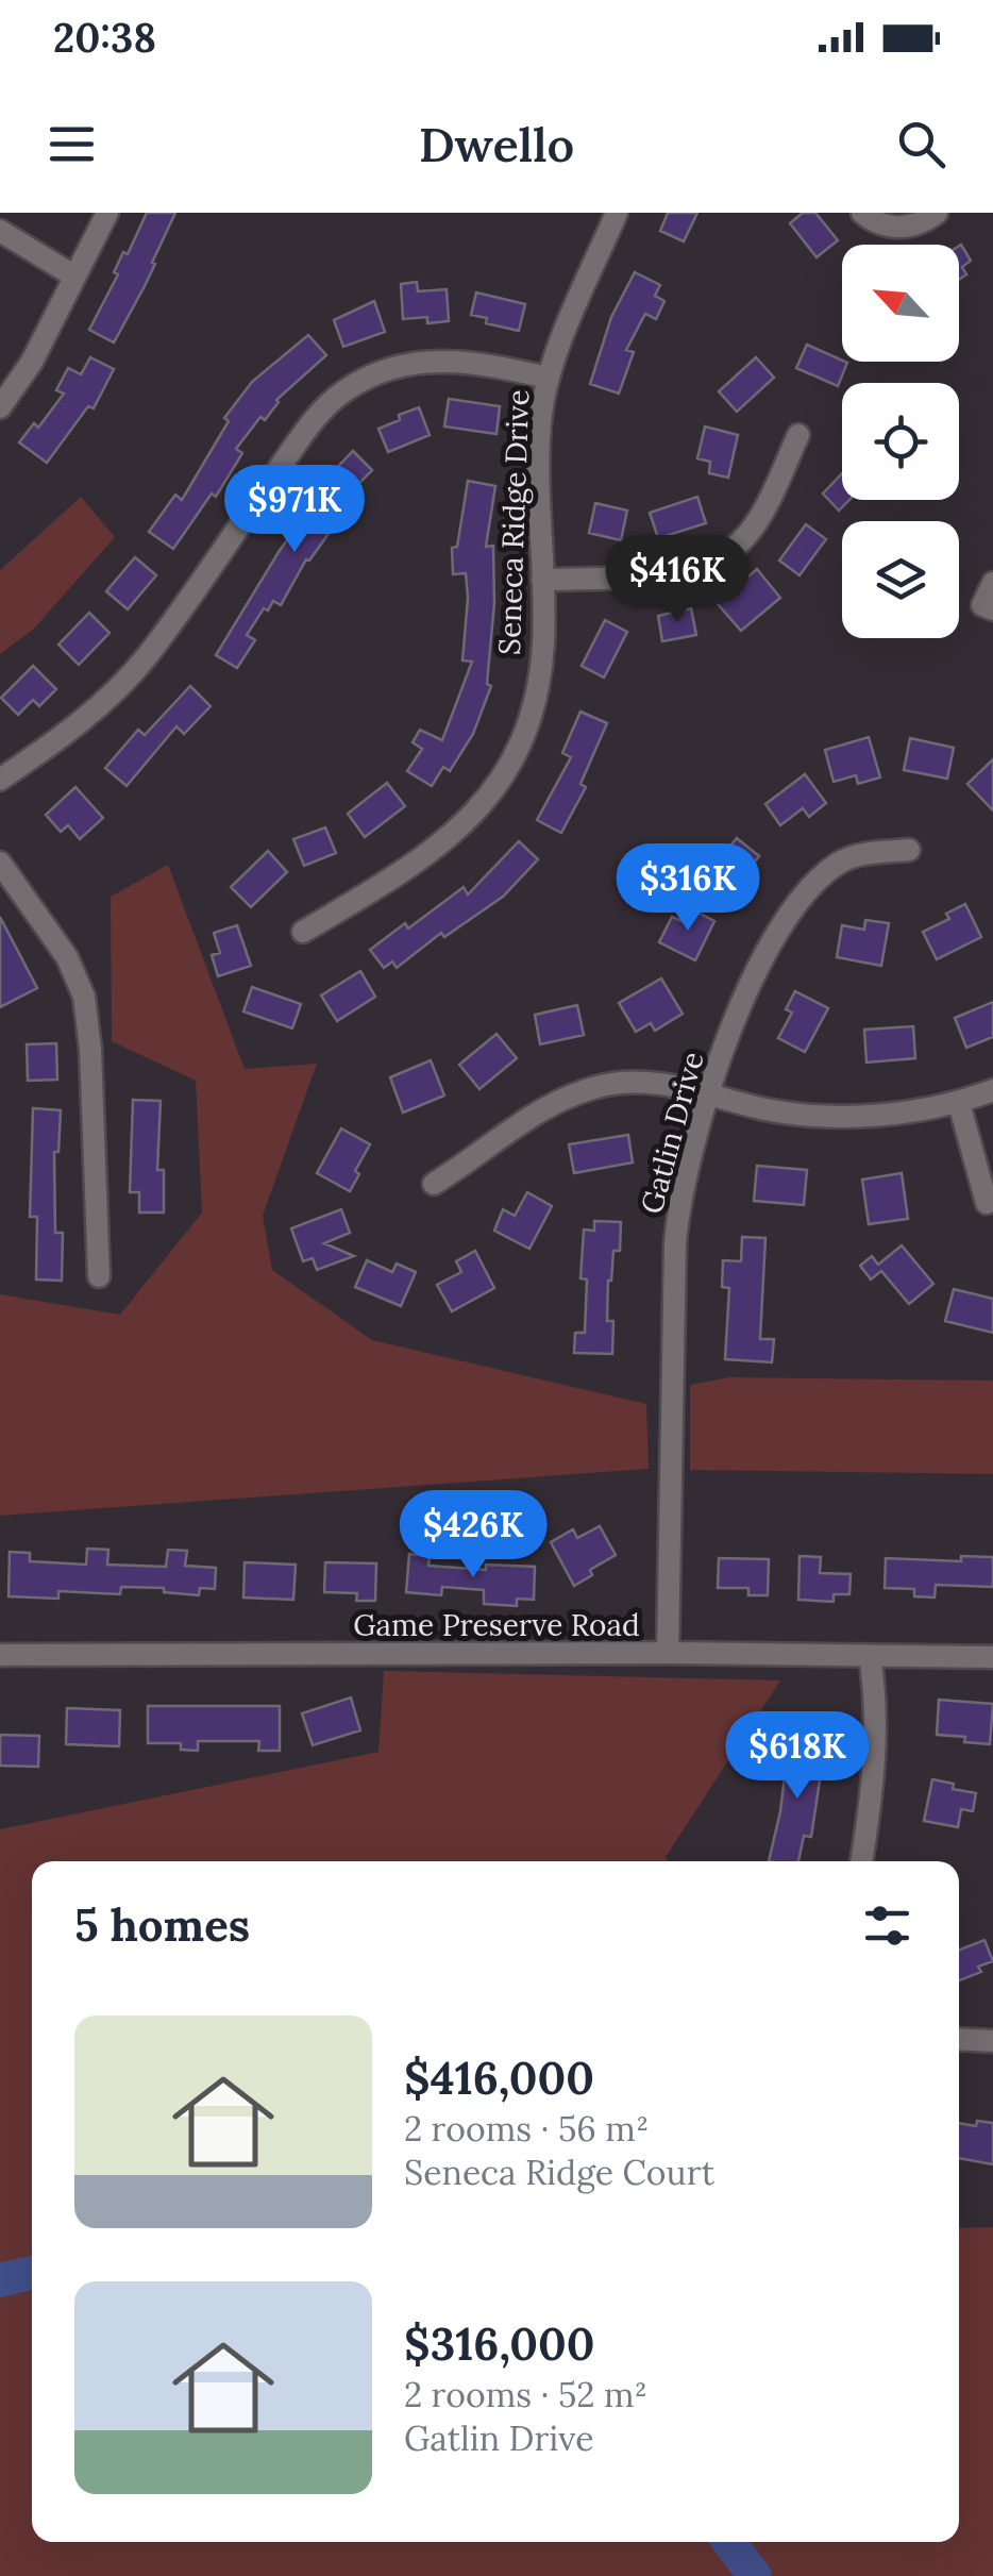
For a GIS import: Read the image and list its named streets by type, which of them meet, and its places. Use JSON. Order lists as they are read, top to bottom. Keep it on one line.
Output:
{"streets":{"street":["Seneca Ridge Drive","Gatlin Drive","Game Preserve Road"]},"crossings":[["Gatlin Drive","Game Preserve Road"]],"north":"top left","page":{"status":"20:38","header":"Dwello","price":["$971K","$416K","$316K","$426K","$618K"],"heading":"5 homes","list":[{"name":"$416,000","note":"2 rooms · 56 m² · Seneca Ridge Court"},{"name":"$316,000","note":"2 rooms · 52 m² · Gatlin Drive"}]}}
